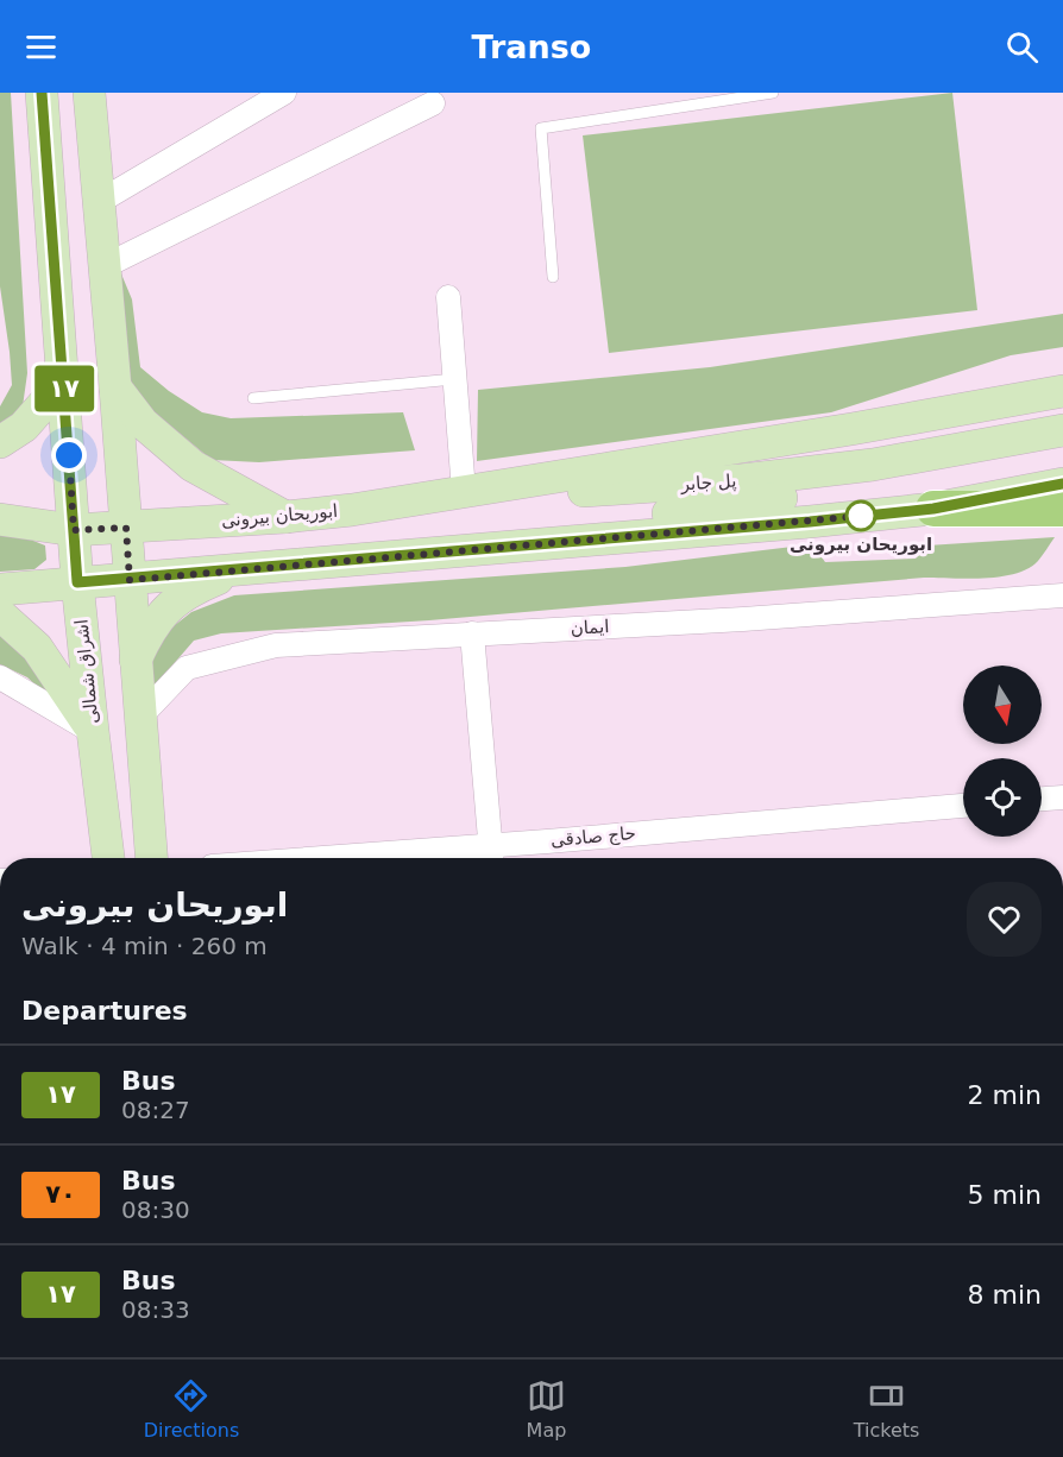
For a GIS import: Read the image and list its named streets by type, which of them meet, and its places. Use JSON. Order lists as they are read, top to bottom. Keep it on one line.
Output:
{"streets":{"main road":["پل جابر","ابوریحان بیرونی","اشراق شمالی"],"street":["ایمان","حاج صادقی"]},"crossings":[["پل جابر","ابوریحان بیرونی"],["ابوریحان بیرونی","اشراق شمالی"]],"places":["ابوریحان بیرونی"],"lines":["bus line ۱۷"],"north":"bottom","page":{"header":"Transo","on_map":"۱۷","heading":[["ابوریحان بیرونی","Walk · 4 min · 260 m"],"Departures"],"list":[{"mark":"۱۷","name":"Bus","note":"08:27","value":"2 min"},{"mark":"۷۰","name":"Bus","note":"08:30","value":"5 min"},{"mark":"۱۷","name":"Bus","note":"08:33","value":"8 min"}],"tabs":["Directions","Map","Tickets"]}}
